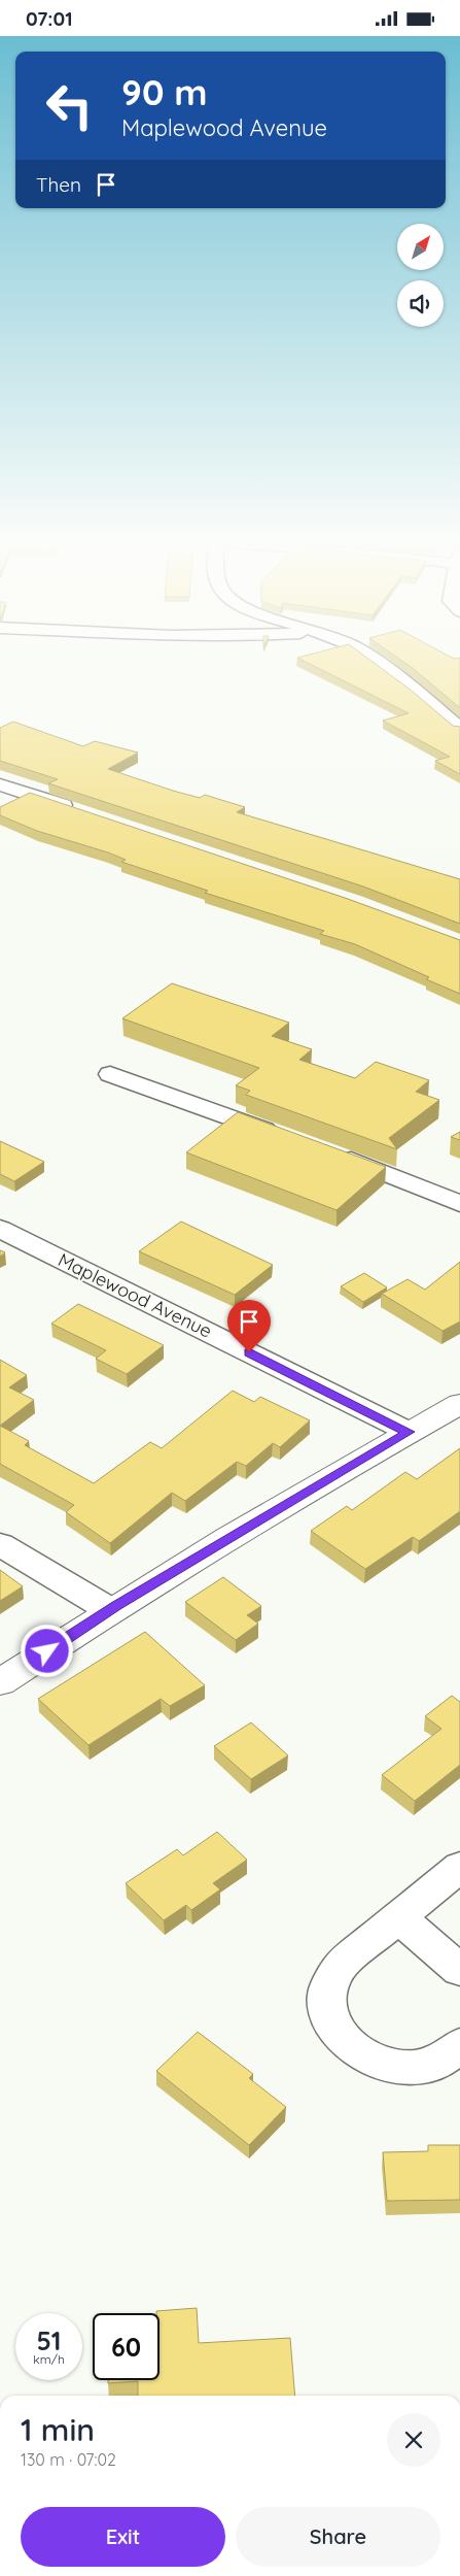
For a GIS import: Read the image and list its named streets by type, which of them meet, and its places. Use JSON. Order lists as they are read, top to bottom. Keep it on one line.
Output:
{"streets":{"street":["Maplewood Avenue"]},"north":"top right","page":{"status":"07:01","turn":["90 m","Maplewood Avenue"],"then":"Then","speed":"51 km/h","limit":"60","heading":["1 min","130 m · 07:02"],"buttons":["Exit","Share"]}}
